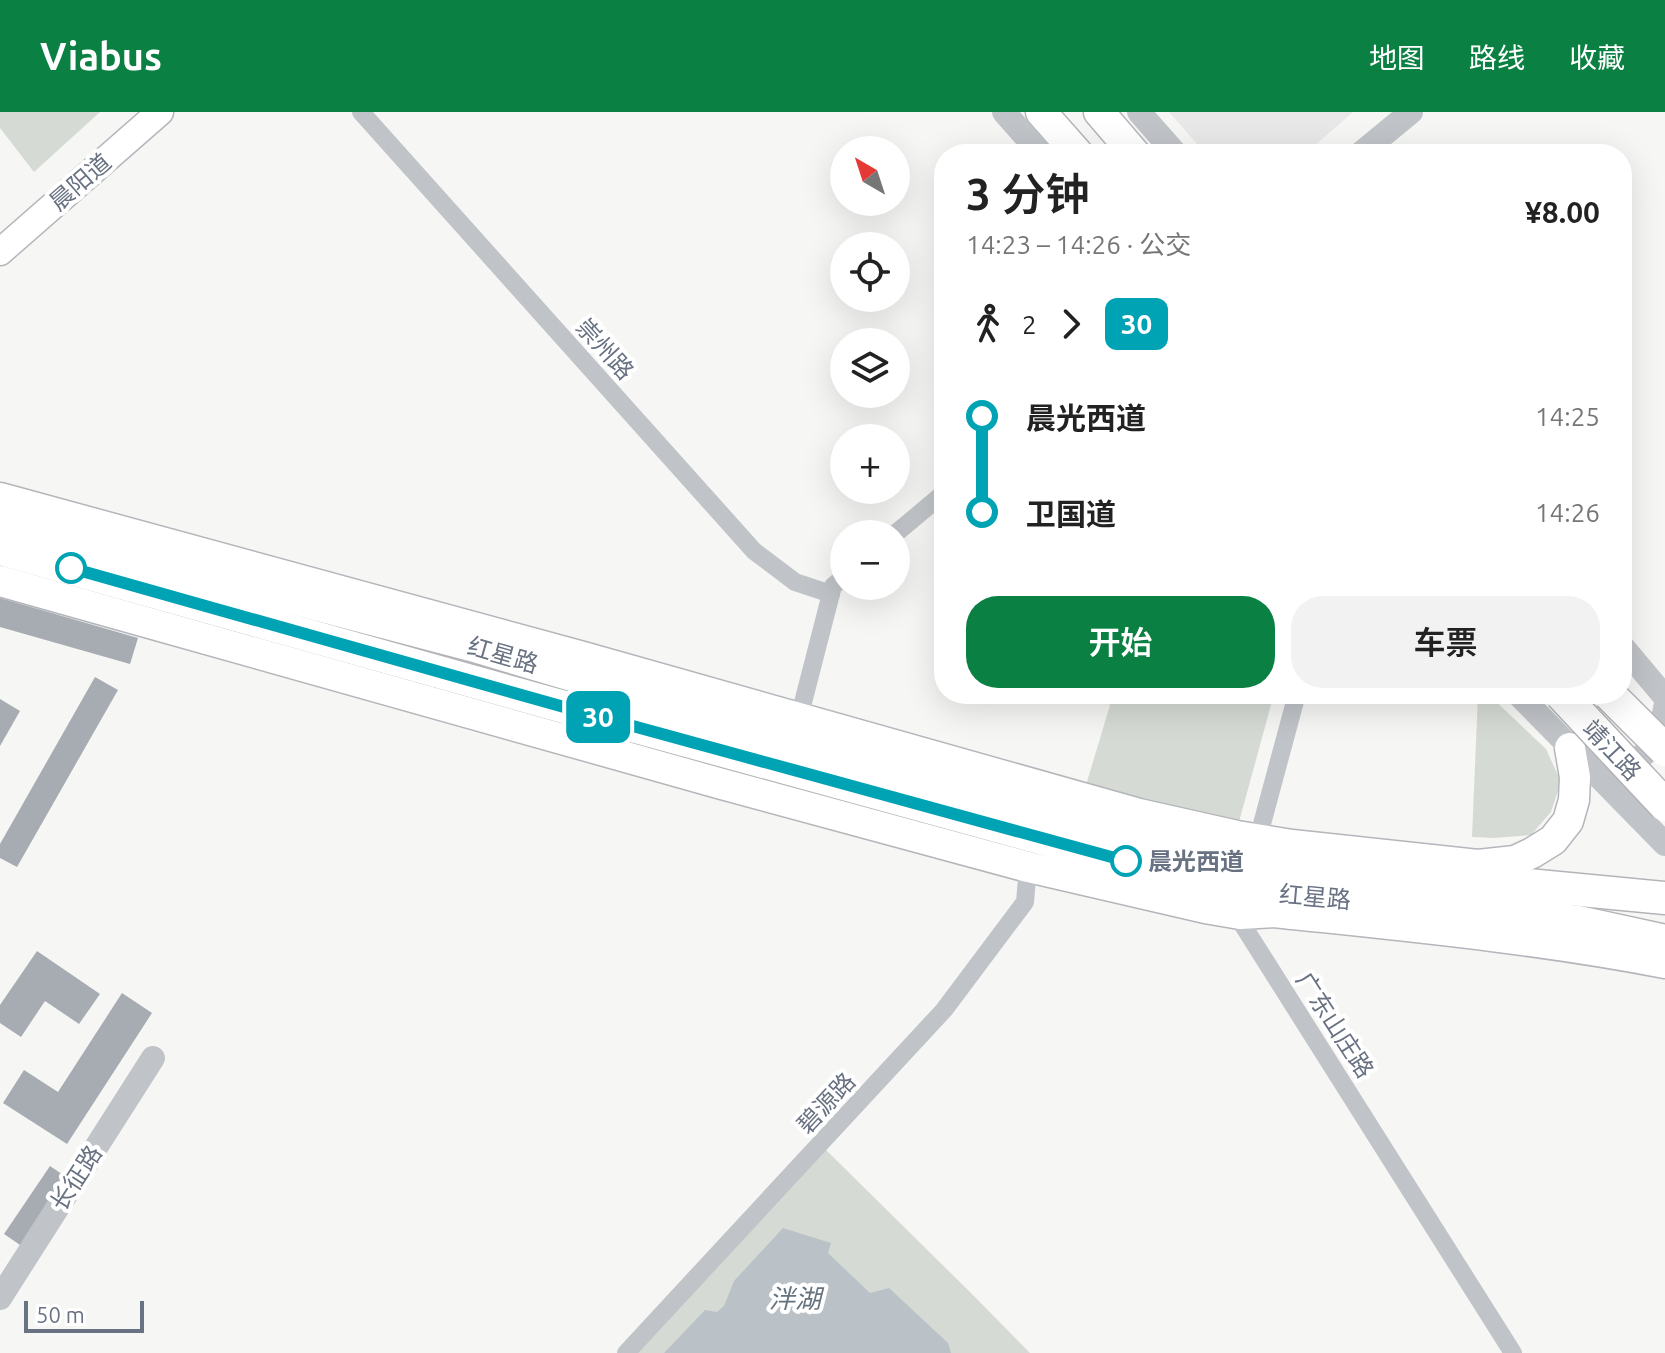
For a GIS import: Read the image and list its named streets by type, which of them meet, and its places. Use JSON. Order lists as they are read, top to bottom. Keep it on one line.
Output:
{"streets":{"highway":["红星路","靖江路"],"main road":["晨阳道"],"street":["崇州路","广东山庄路","碧源路","长征路"]},"crossings":[["红星路","广东山庄路"]],"water":["泮湖"],"places":["晨光西道"],"lines":["bus line 30"],"scale_bar":"50 m","north":"top left","page":{"header":"Viabus","nav":["地图","路线","收藏"],"on_map":"30","map_buttons":["+","−"],"heading":["3 分钟","14:23 – 14:26 · 公交","¥8.00"],"legs":["2","30"],"list":[{"name":"晨光西道","value":"14:25"},{"name":"卫国道","value":"14:26"}],"buttons":["开始","车票"],"scale":"50 m"}}
